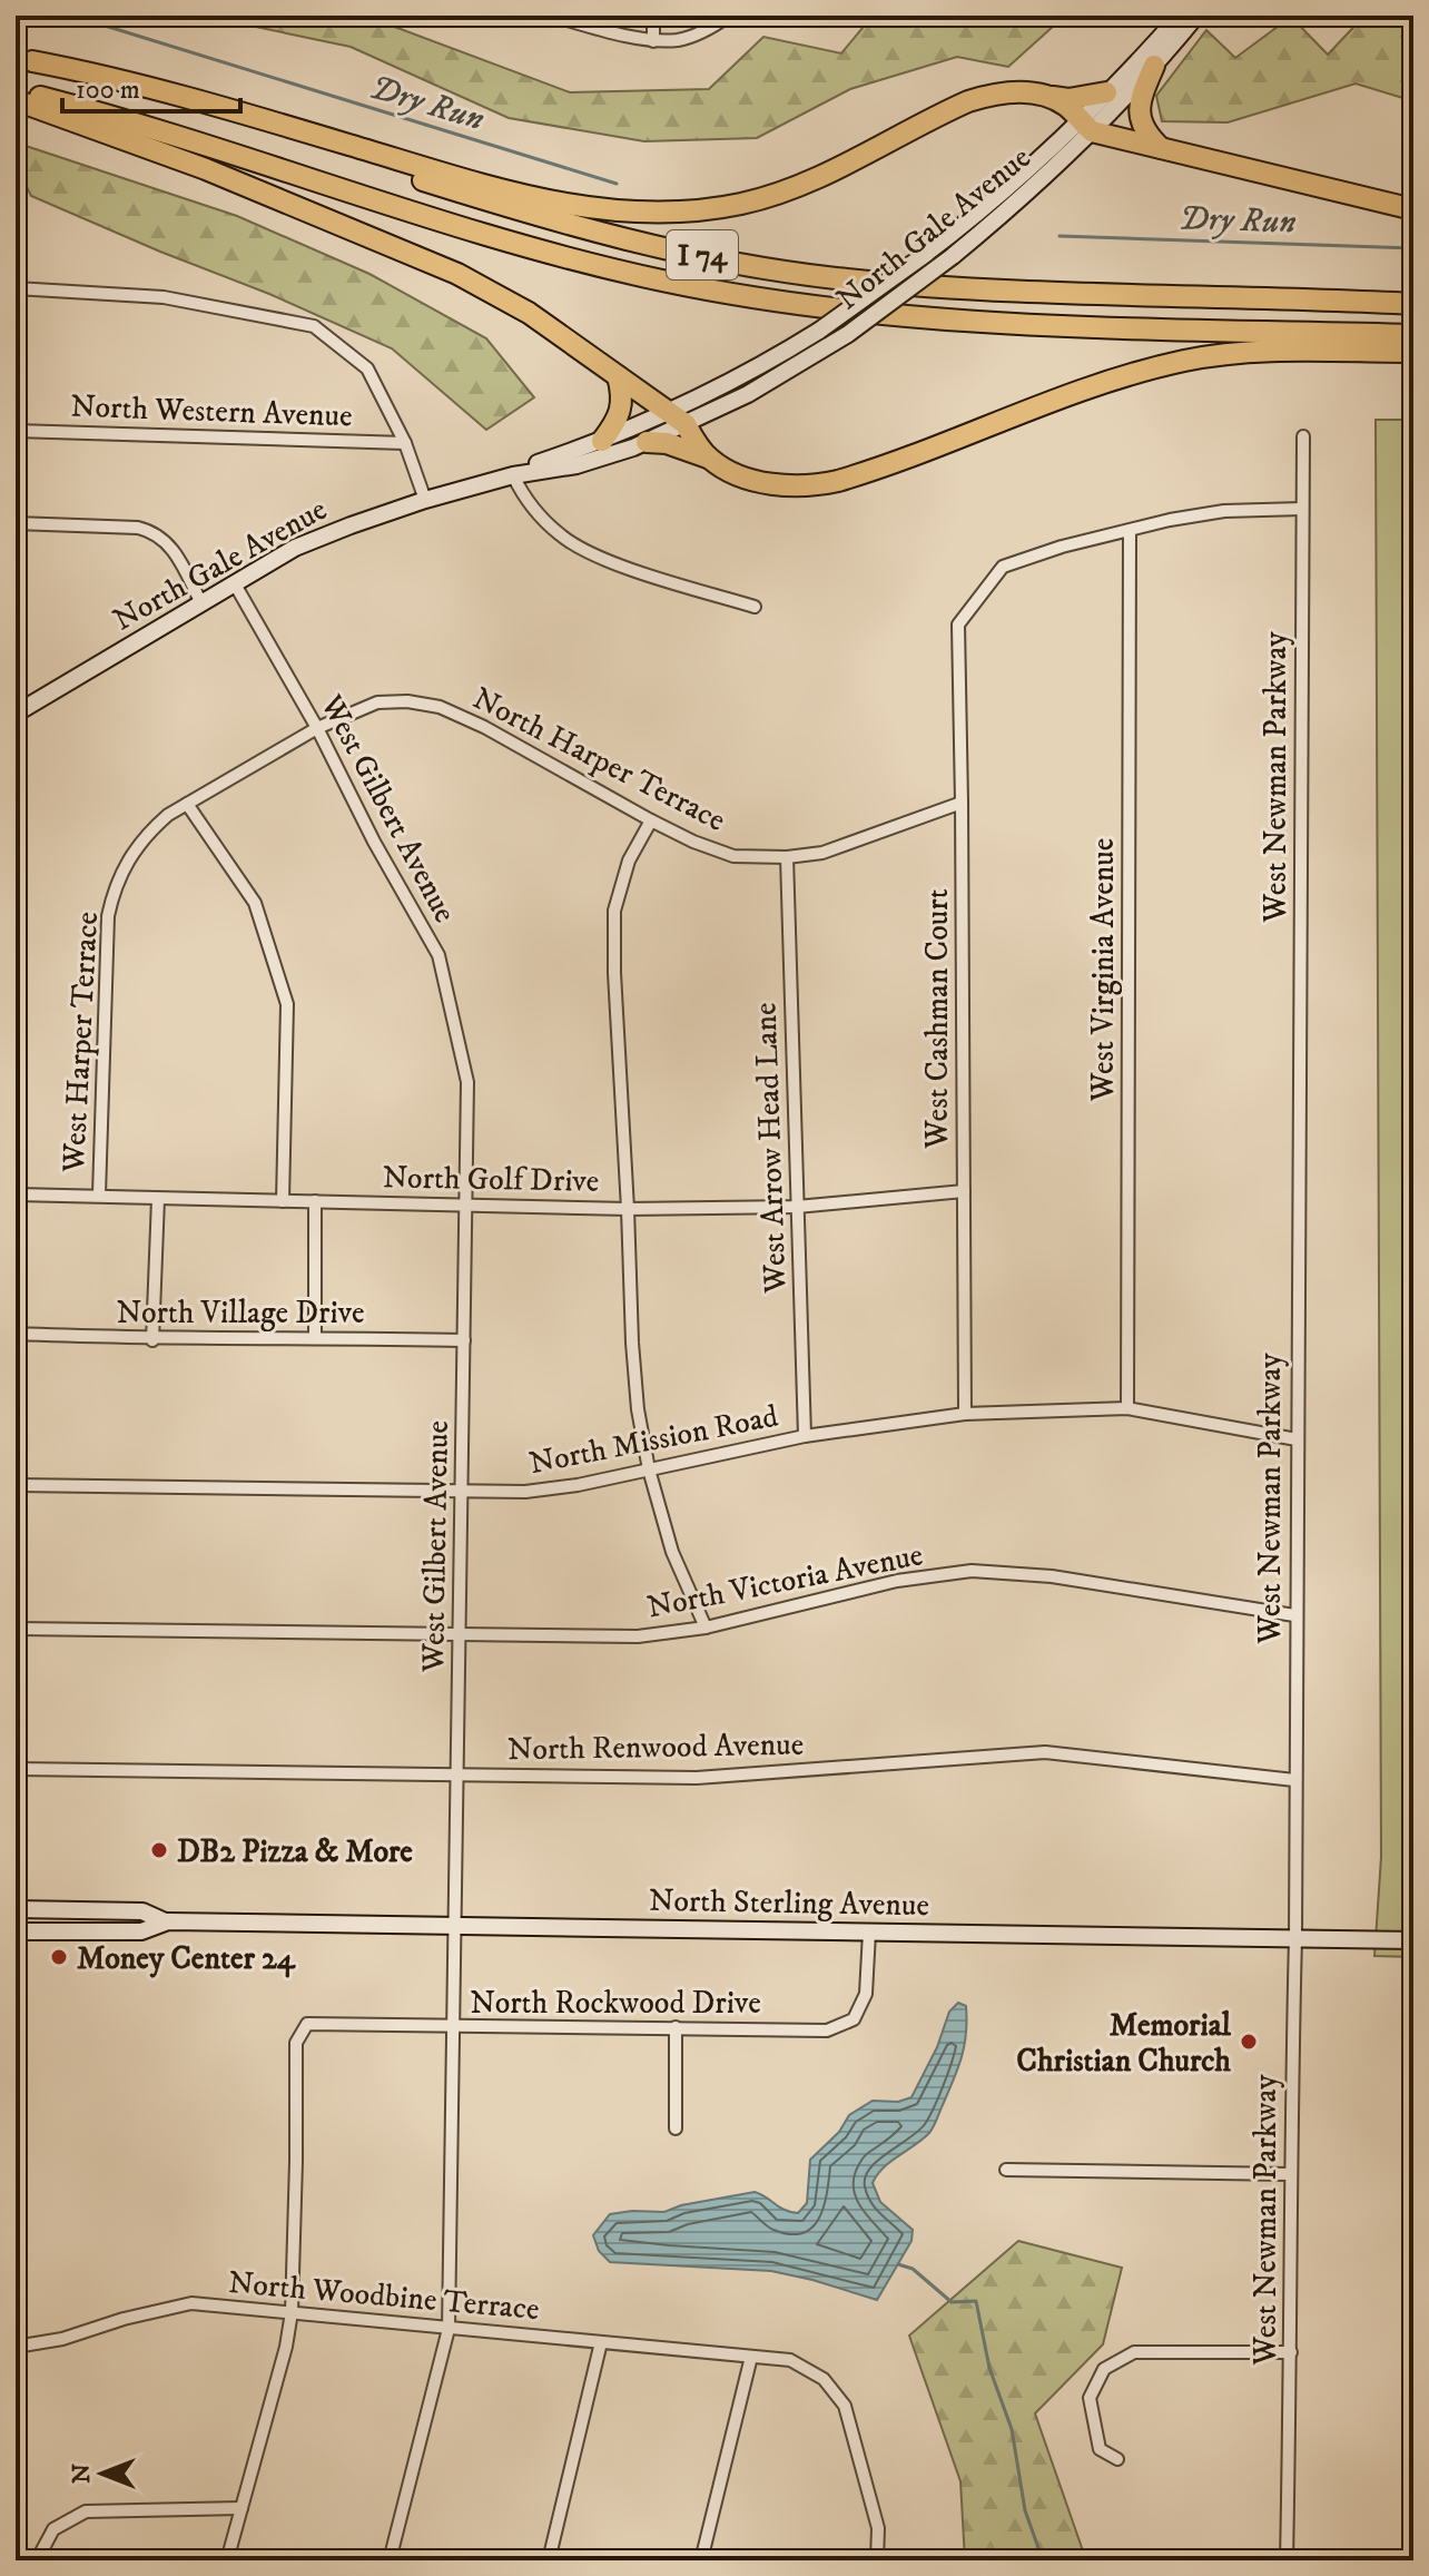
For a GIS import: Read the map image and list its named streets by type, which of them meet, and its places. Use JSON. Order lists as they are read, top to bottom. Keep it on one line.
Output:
{"streets":{"highway":["I 74"],"main road":["North Gale Avenue","North Sterling Avenue"],"street":["North Western Avenue","North Harper Terrace","West Newman Parkway","West Gilbert Avenue","West Virginia Avenue","West Cashman Court","West Harper Terrace","West Arrow Head Lane","North Golf Drive","North Village Drive","North Mission Road","North Victoria Avenue","North Renwood Avenue","North Rockwood Drive","North Woodbine Terrace"]},"crossings":[["North Gale Avenue","West Gilbert Avenue"],["North Harper Terrace","West Gilbert Avenue"],["North Harper Terrace","West Cashman Court"],["North Harper Terrace","West Harper Terrace"],["North Harper Terrace","West Arrow Head Lane"],["West Newman Parkway","North Mission Road"],["West Newman Parkway","North Victoria Avenue"],["West Newman Parkway","North Renwood Avenue"],["West Newman Parkway","North Sterling Avenue"],["West Gilbert Avenue","West Harper Terrace"],["West Gilbert Avenue","North Golf Drive"],["West Gilbert Avenue","North Village Drive"],["West Gilbert Avenue","North Mission Road"],["West Gilbert Avenue","North Victoria Avenue"],["West Gilbert Avenue","North Renwood Avenue"],["West Gilbert Avenue","North Sterling Avenue"],["West Gilbert Avenue","North Rockwood Drive"],["West Gilbert Avenue","North Woodbine Terrace"],["West Virginia Avenue","West Cashman Court"],["West Virginia Avenue","North Mission Road"],["West Cashman Court","North Golf Drive"],["West Cashman Court","North Mission Road"],["West Harper Terrace","North Golf Drive"],["West Arrow Head Lane","North Golf Drive"],["West Arrow Head Lane","North Mission Road"],["North Sterling Avenue","North Rockwood Drive"],["North Rockwood Drive","North Woodbine Terrace"]],"water":["Dry Run"],"places":["DB2 Pizza & More","Money Center 24","Memorial Christian Church"],"scale_bar":"100 m","north":"left"}
